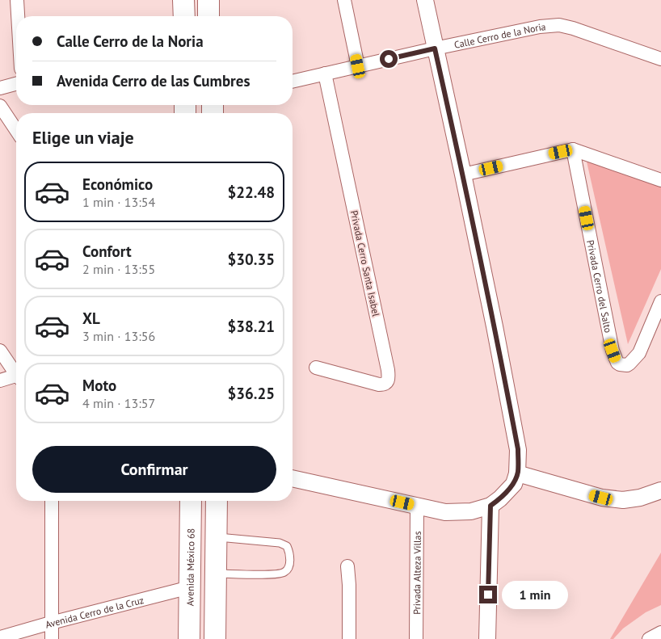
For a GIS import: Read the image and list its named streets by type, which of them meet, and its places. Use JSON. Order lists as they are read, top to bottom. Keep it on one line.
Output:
{"streets":{"main road":["Avenida México 68"],"street":["Calle Cerro de la Noria","Privada Cerro Santa Isabel","Privada Cerro del Salto","Privada Alteza Villas","Avenida Cerro de la Cruz"]},"crossings":[["Calle Cerro de la Noria","Privada Cerro Santa Isabel"],["Avenida México 68","Avenida Cerro de la Cruz"]],"page":{"banner":["Calle Cerro de la Noria","Avenida Cerro de las Cumbres"],"heading":"Elige un viaje","list":[{"name":"Económico","note":"1 min · 13:54","value":"$22.48"},{"name":"Confort","note":"2 min · 13:55","value":"$30.35"},{"name":"XL","note":"3 min · 13:56","value":"$38.21"},{"name":"Moto","note":"4 min · 13:57","value":"$36.25"}],"buttons":"Confirmar","bubble":"1 min"}}
